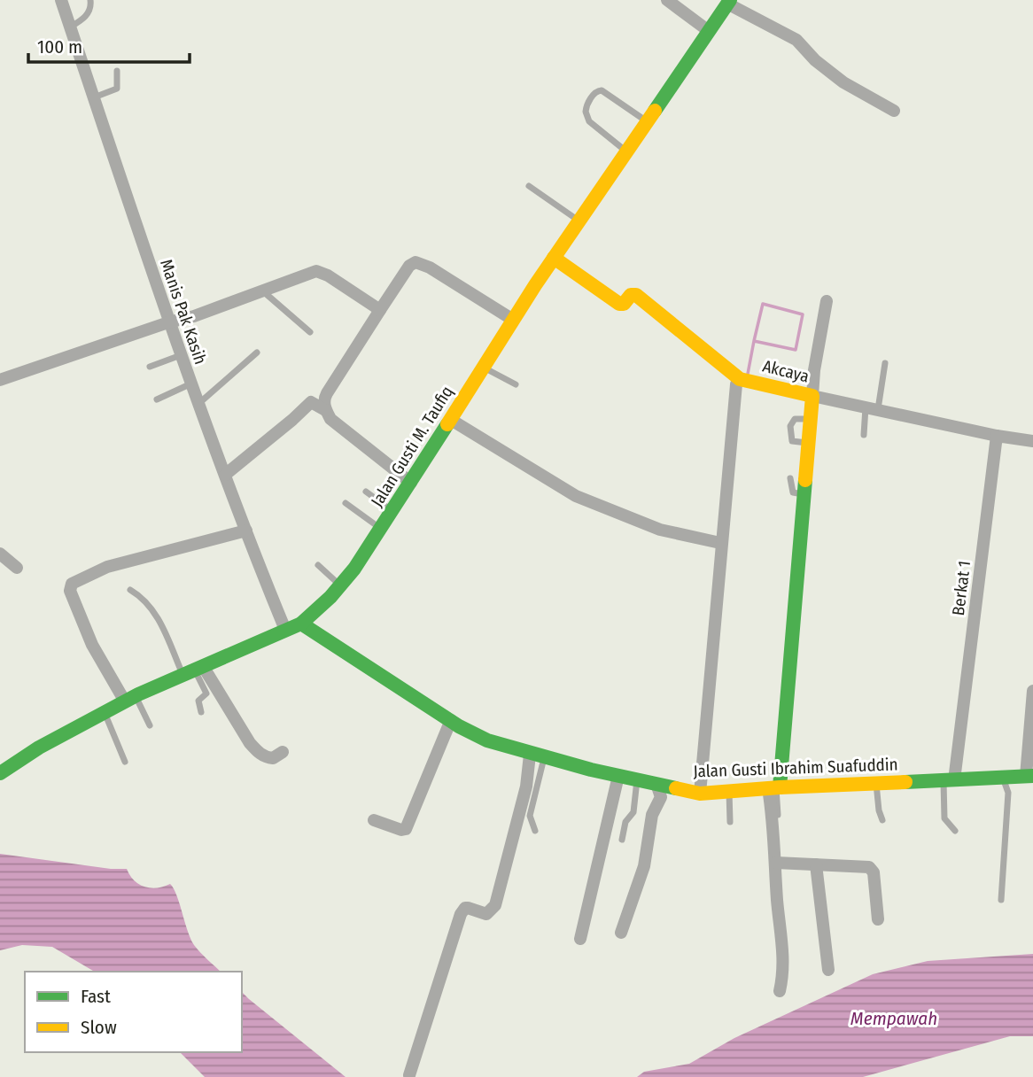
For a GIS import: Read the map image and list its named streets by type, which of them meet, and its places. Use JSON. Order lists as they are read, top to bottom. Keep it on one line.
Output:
{"streets":{"street":["Manis Pak Kasih","Akcaya","Jalan Gusti M. Taufiq","Berkat 1","Jalan Gusti Ibrahim Suafuddin"]},"crossings":[["Manis Pak Kasih","Jalan Gusti M. Taufiq"],["Akcaya","Jalan Gusti Ibrahim Suafuddin"],["Jalan Gusti M. Taufiq","Jalan Gusti Ibrahim Suafuddin"],["Berkat 1","Jalan Gusti Ibrahim Suafuddin"]],"water":["Mempawah"],"legend":["Fast","Slow"],"scale_bar":"100 m"}
